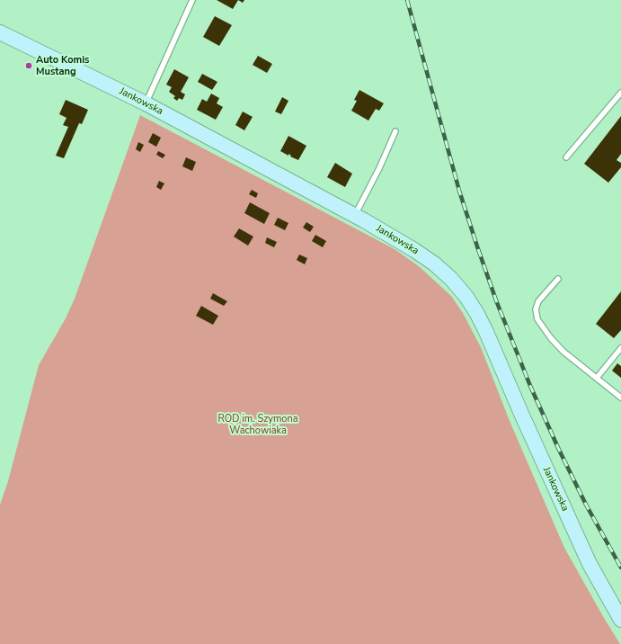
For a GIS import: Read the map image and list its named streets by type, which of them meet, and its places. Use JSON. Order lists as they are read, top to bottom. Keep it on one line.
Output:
{"streets":{"street":["Jankowska"]},"parks":["ROD im. Szymona Wachowiaka"],"places":["Auto Komis Mustang"]}
